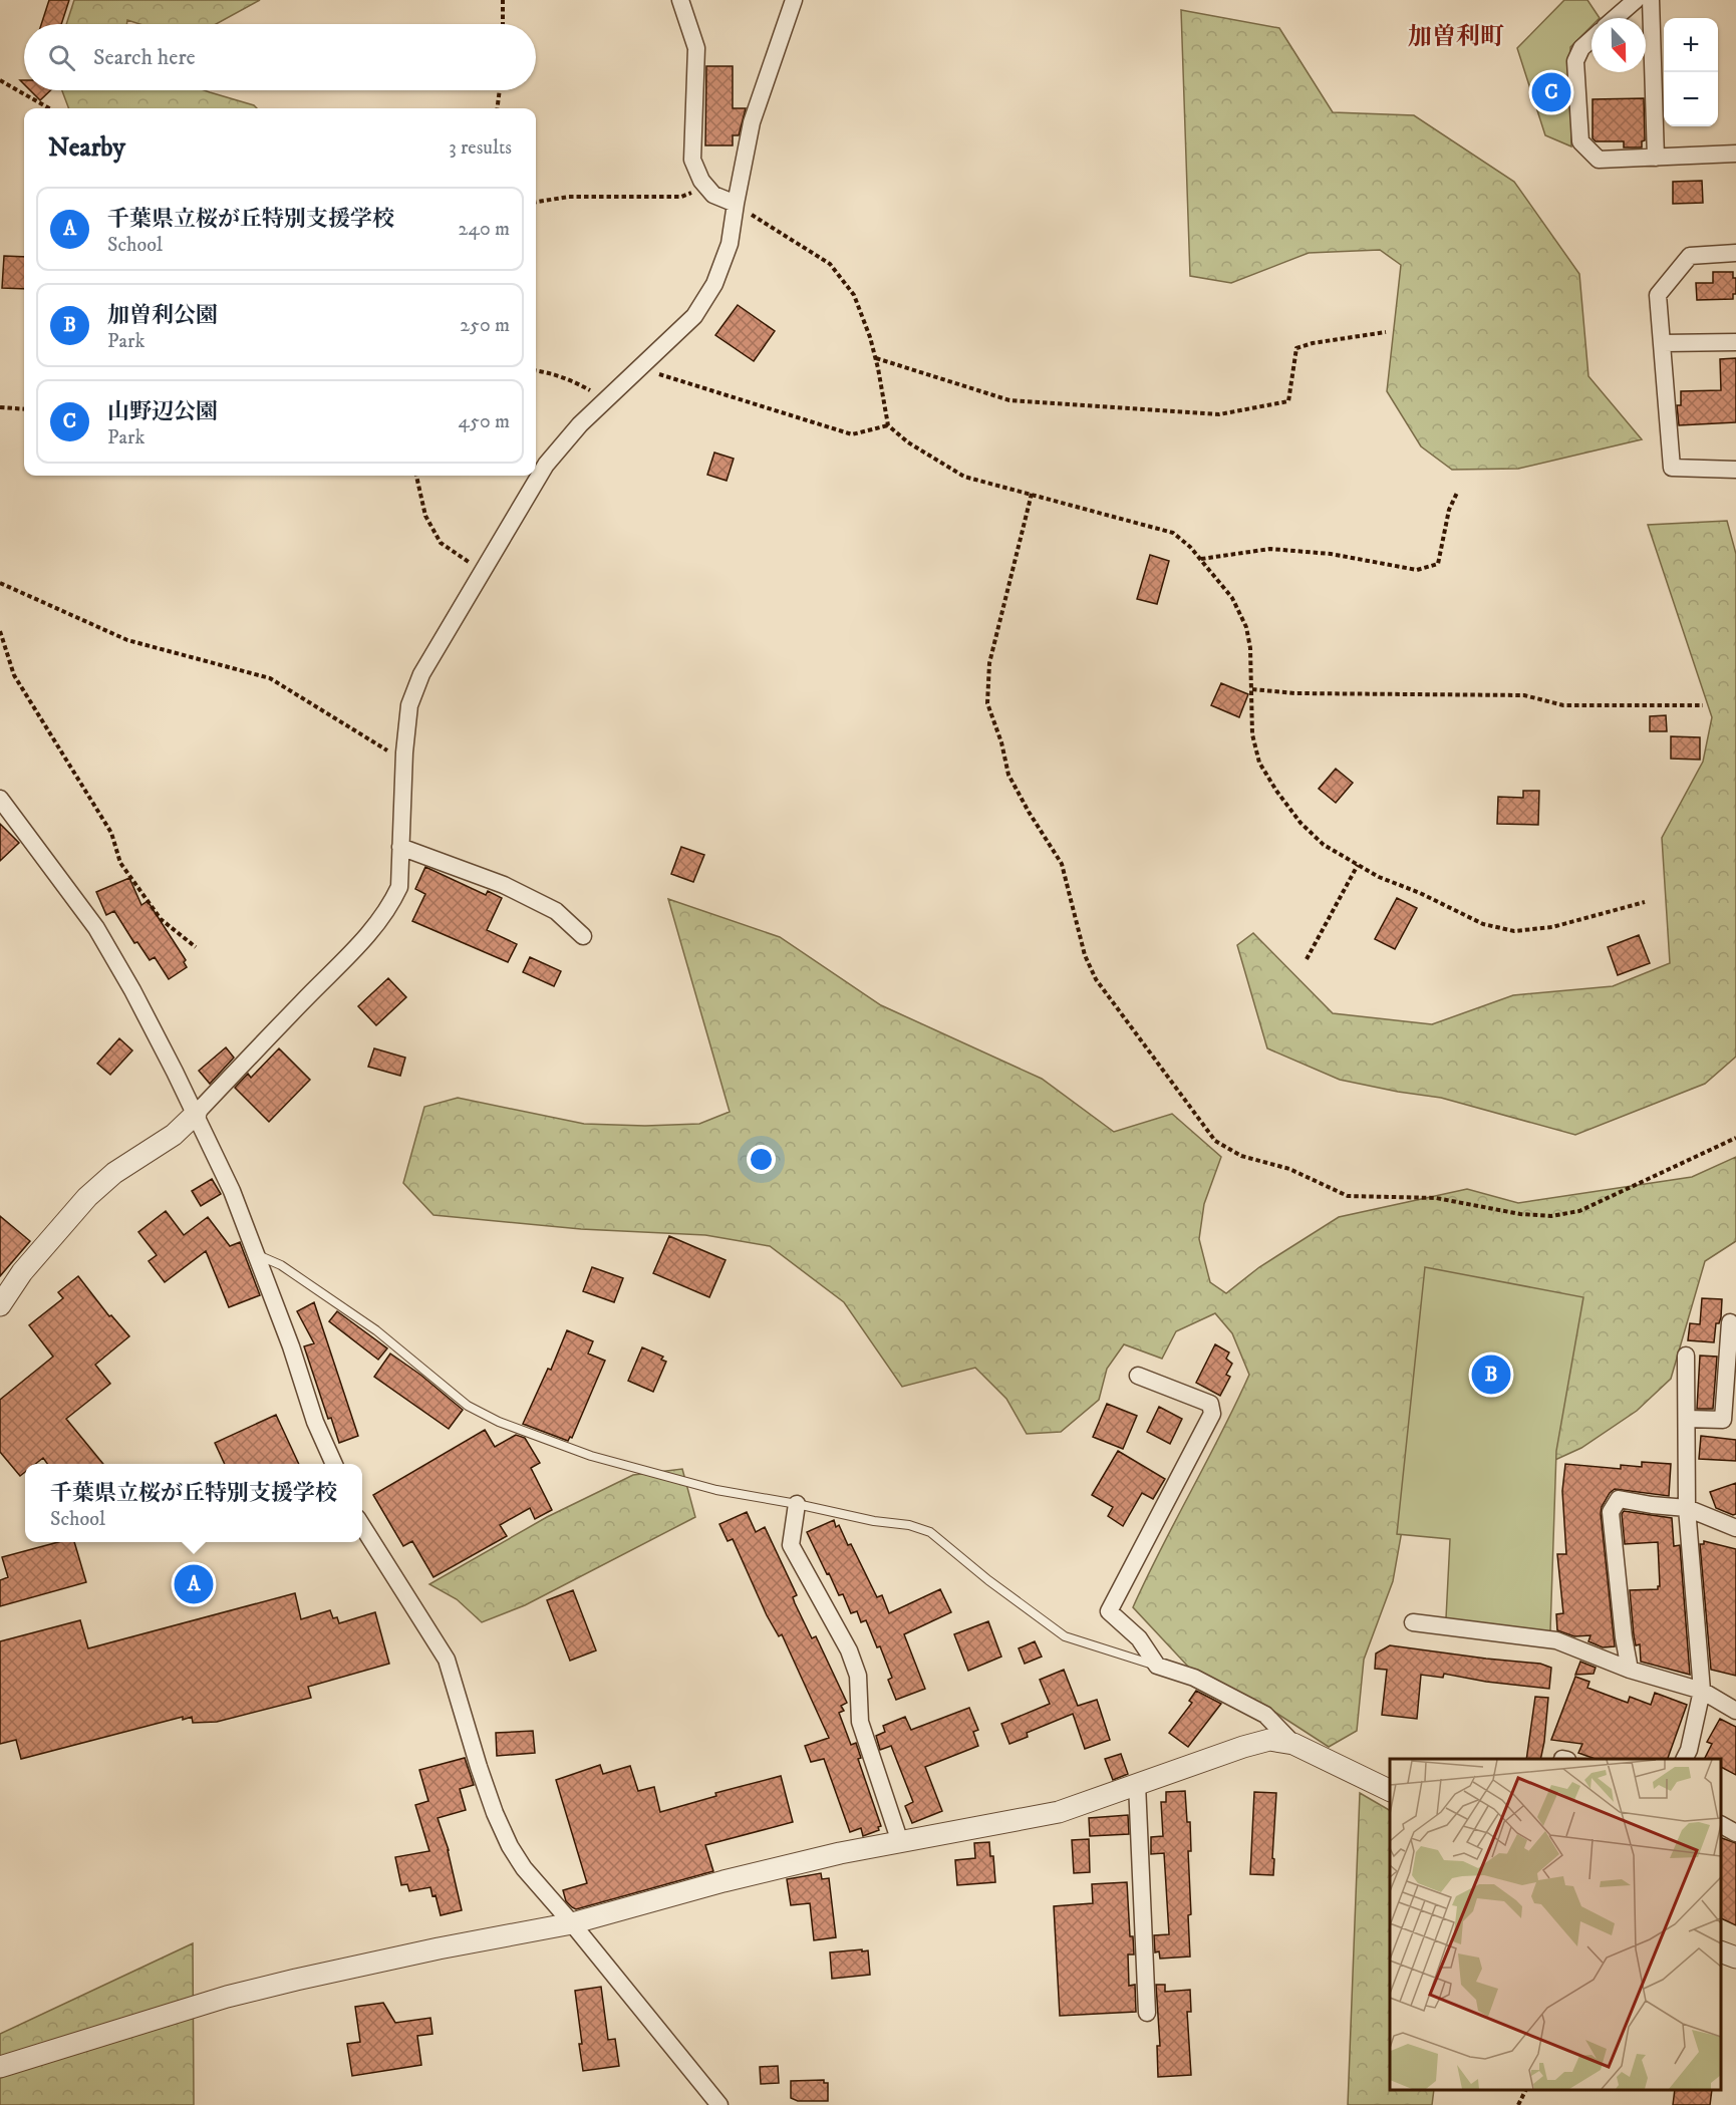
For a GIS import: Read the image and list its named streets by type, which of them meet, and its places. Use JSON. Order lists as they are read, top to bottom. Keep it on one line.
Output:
{"districts":["加曽利町"],"north":"bottom","page":{"map_buttons":["+","−"],"search":"Search here","pins":["C","B","A"],"heading":["Nearby","3 results"],"list":[{"mark":"A","name":"千葉県立桜が丘特別支援学校","note":"School","value":"240 m"},{"mark":"B","name":"加曽利公園","note":"Park","value":"250 m"},{"mark":"C","name":"山野辺公園","note":"Park","value":"450 m"}],"popup":["千葉県立桜が丘特別支援学校","School"]}}
